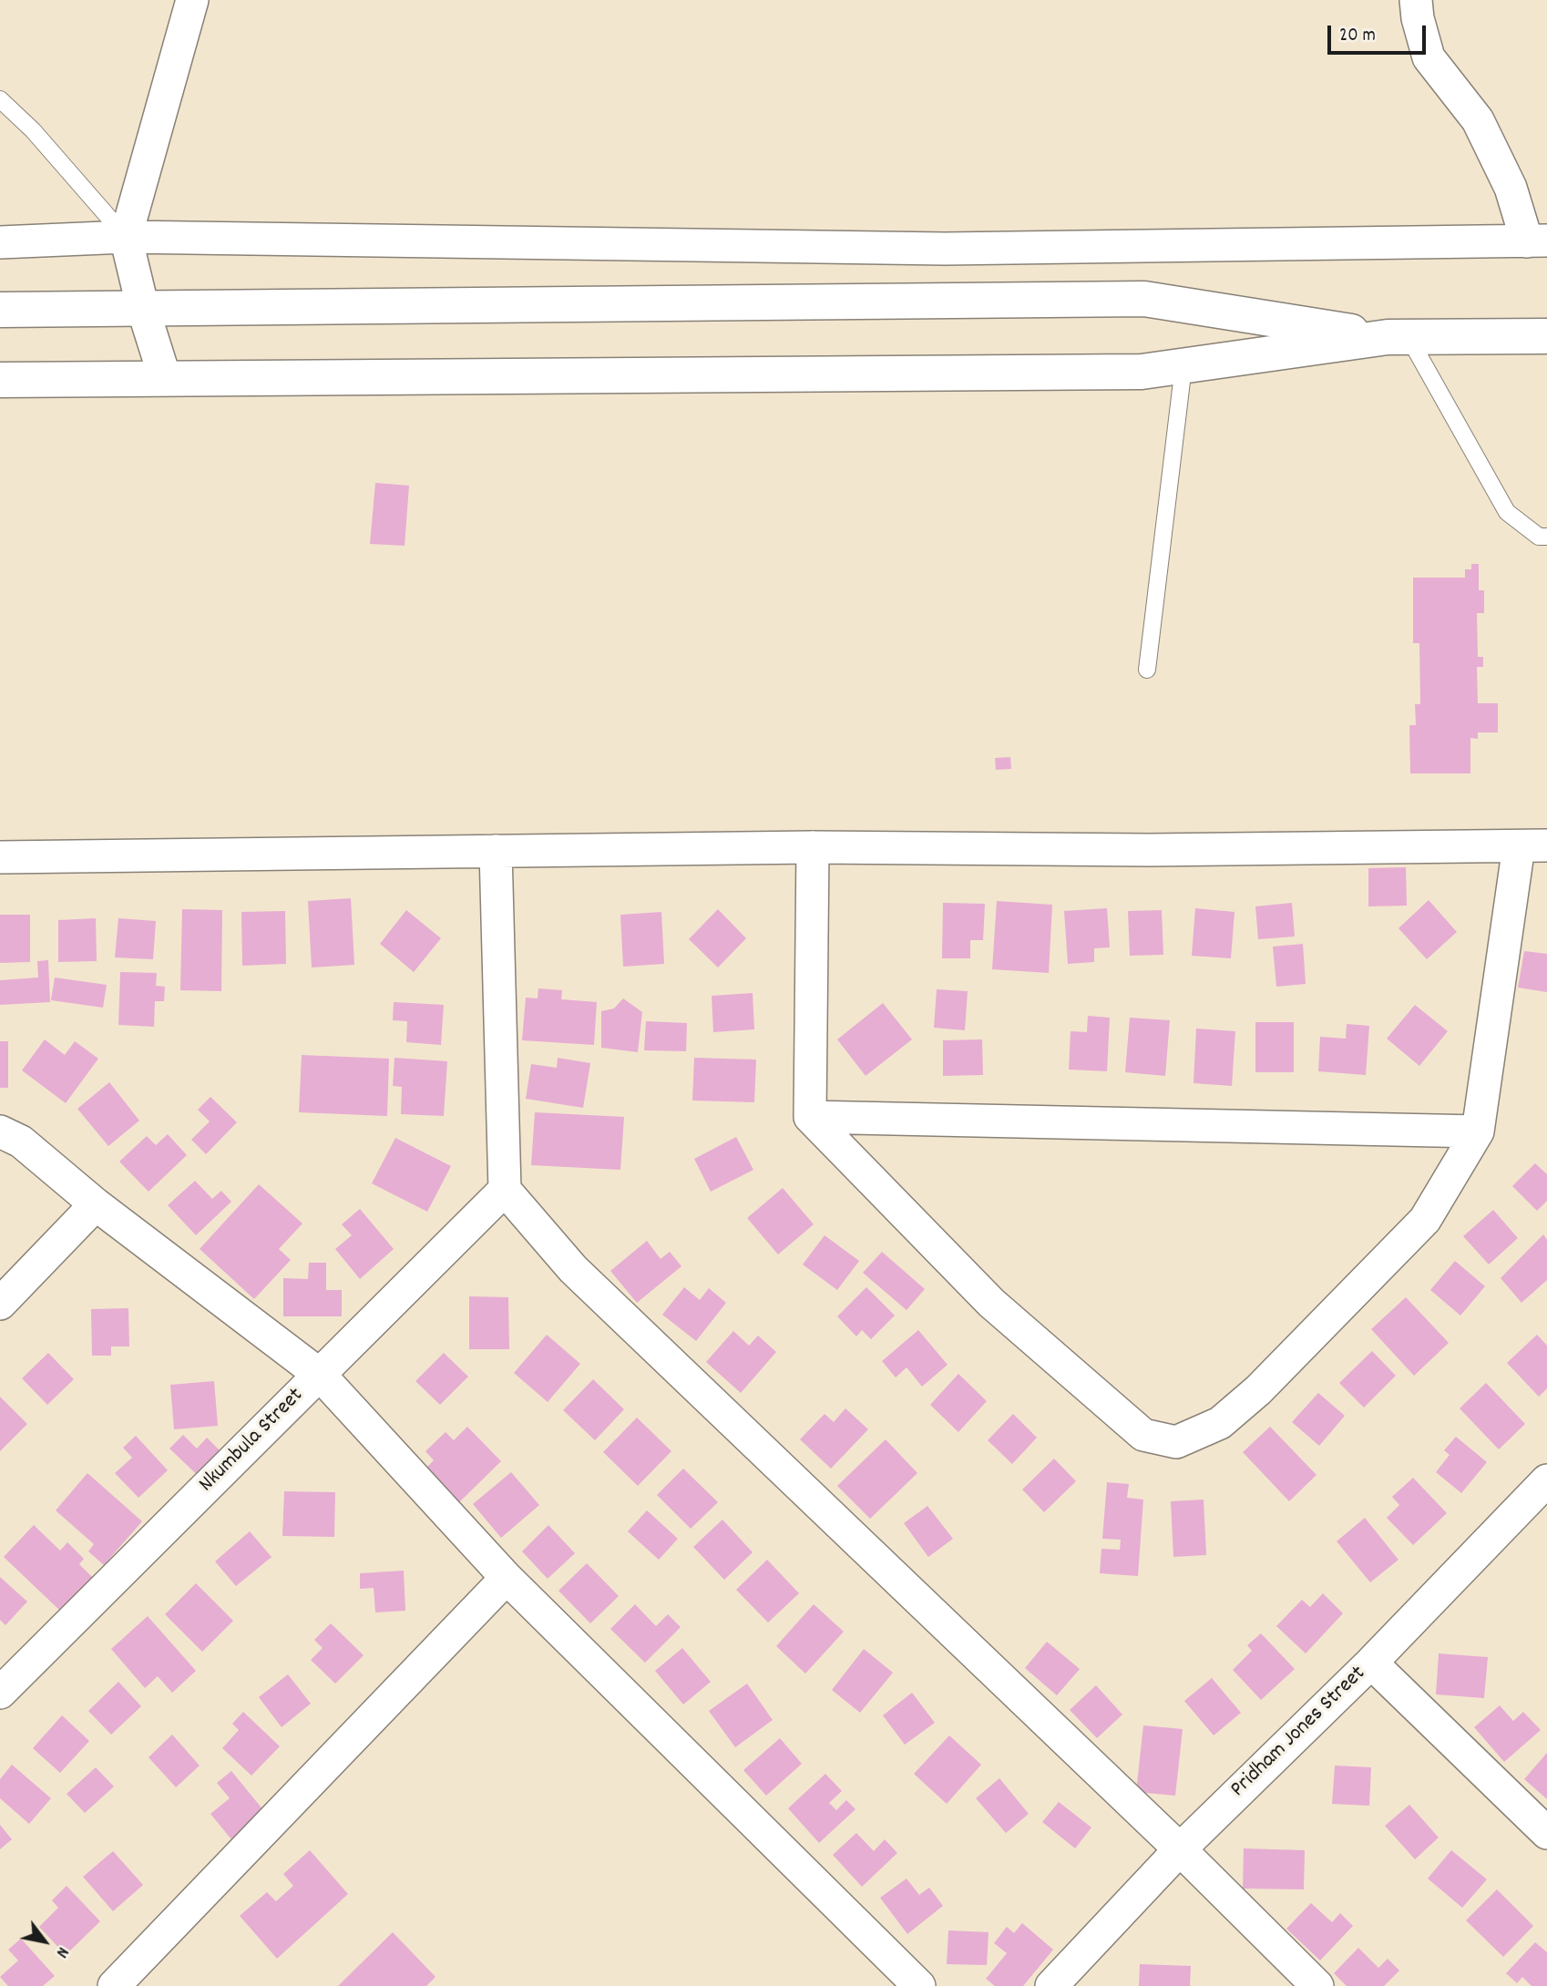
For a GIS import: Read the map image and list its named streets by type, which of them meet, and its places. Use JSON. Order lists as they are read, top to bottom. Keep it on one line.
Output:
{"streets":{"street":["Nkumbula Street","Pridham Jones Street"]},"scale_bar":"20 m","north":"bottom right"}
